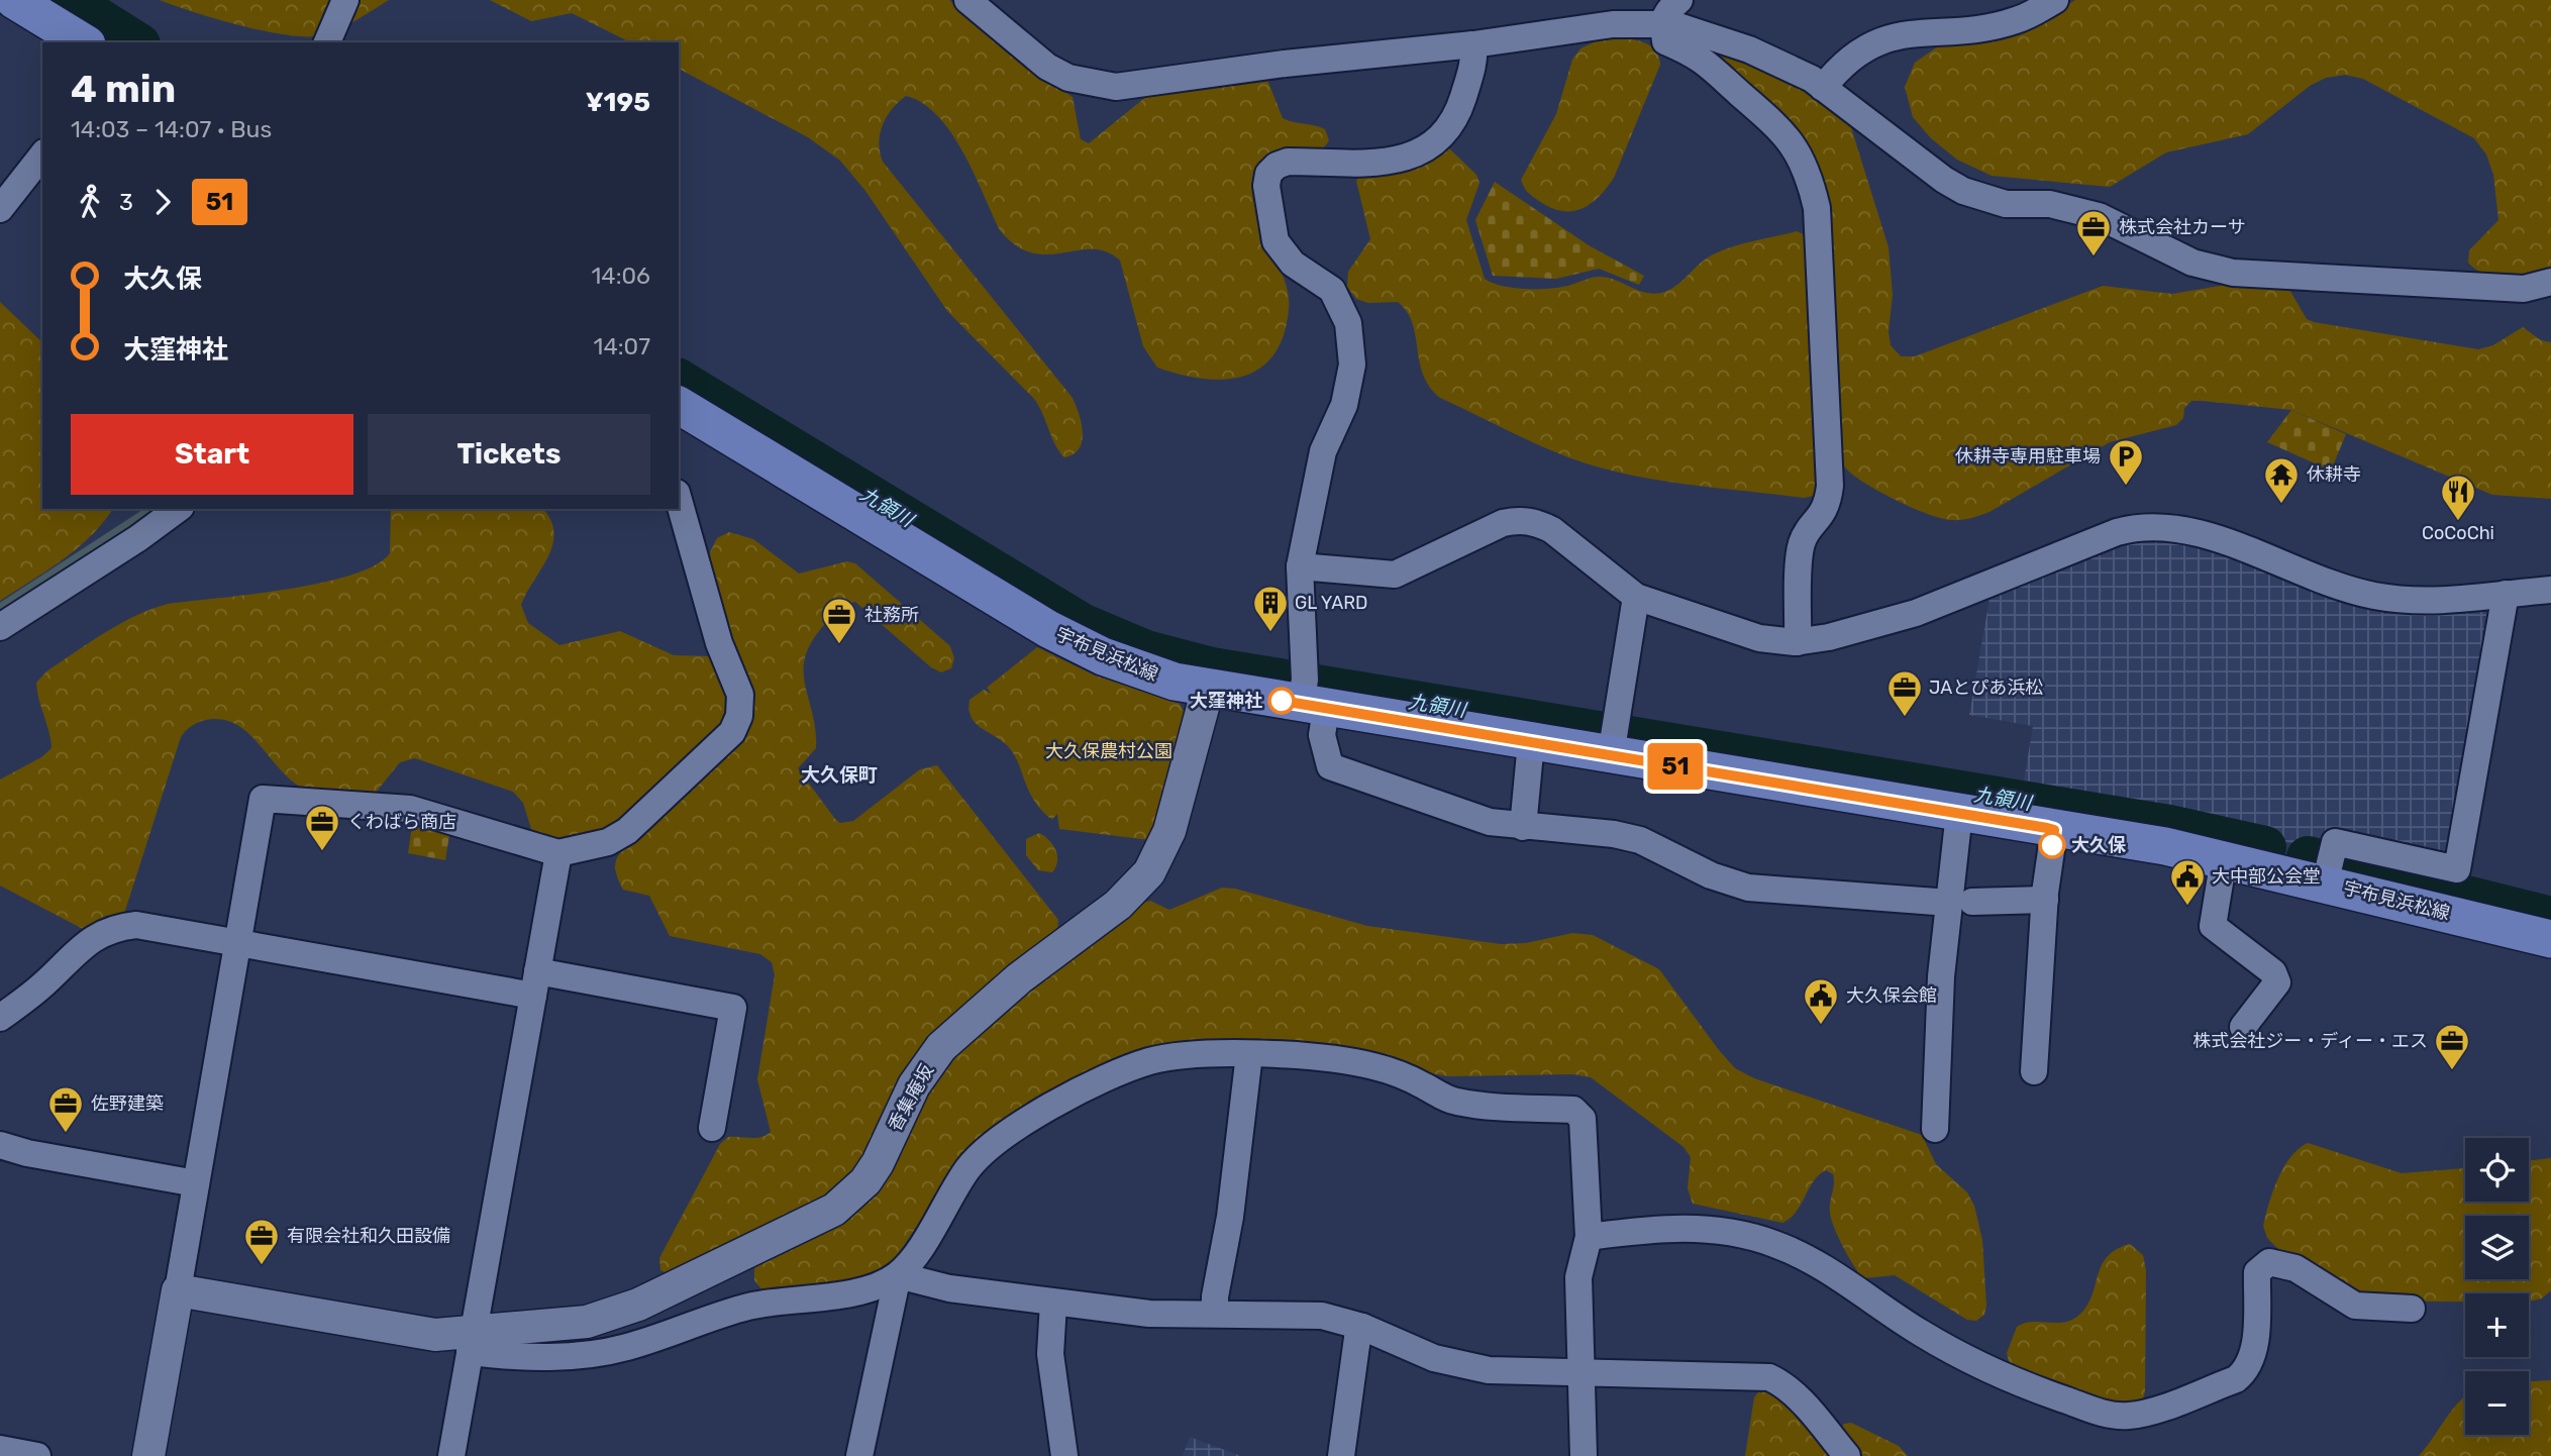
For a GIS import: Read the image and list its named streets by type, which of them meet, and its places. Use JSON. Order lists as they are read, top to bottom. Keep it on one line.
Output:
{"streets":{"main road":["宇布見浜松線"],"street":["香集庵坂"]},"crossings":[["宇布見浜松線","香集庵坂"]],"districts":["大久保町"],"water":["九領川"],"parks":["大久保農村公園"],"places":{"office":["株式会社カーサ","社務所","JAとぴあ浜松","くわばら商店","株式会社ジー・ディー・エス","佐野建築","有限会社和久田設備"],"parking":["休耕寺専用駐車場"],"temple":["休耕寺"],"restaurant":["CoCoChi"],"building":["GL YARD"],"other":["大窪神社","大久保"],"public building":["大中部公会堂","大久保会館"]},"lines":["bus line 51"],"page":{"on_map":"51","heading":["4 min","14:03 – 14:07 · Bus","¥195"],"legs":["3","51"],"list":[{"name":"大久保","value":"14:06"},{"name":"大窪神社","value":"14:07"}],"buttons":["Start","Tickets"],"map_buttons":["+","−"]}}
